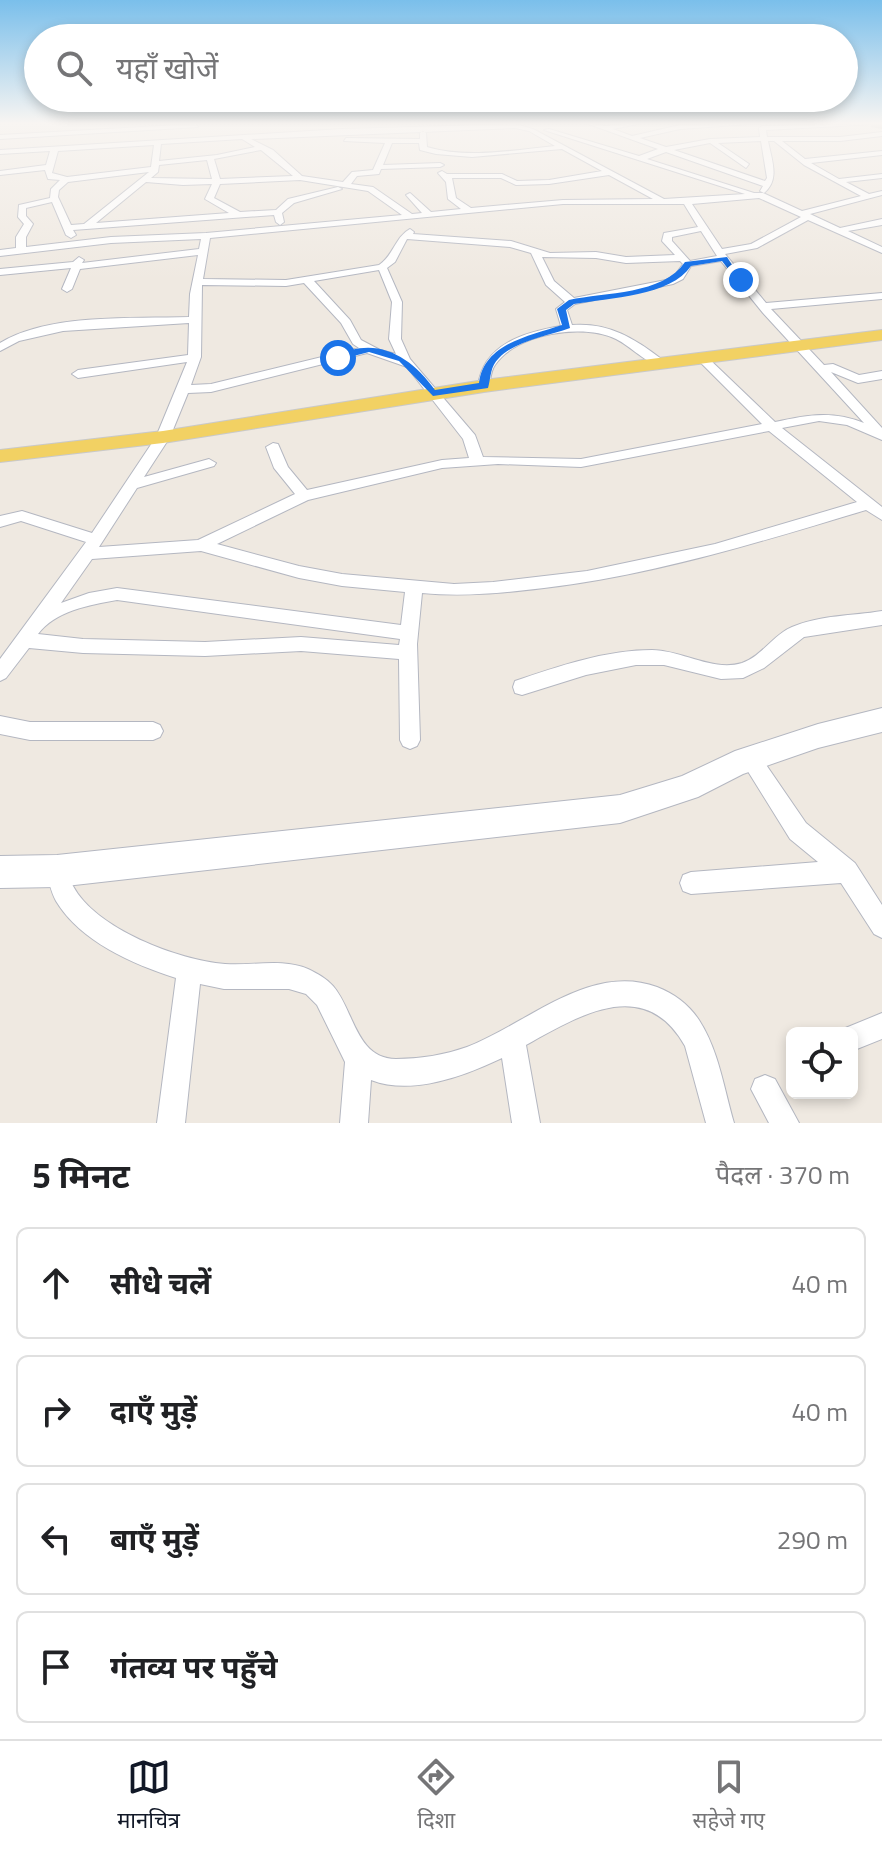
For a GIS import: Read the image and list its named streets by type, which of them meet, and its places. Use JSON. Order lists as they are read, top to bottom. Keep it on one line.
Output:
{"page":{"search":"यहाँ खोजें","heading":["5 मिनट","पैदल · 370 m"],"list":[["सीधे चलें","40 m"],["दाएँ मुड़ें","40 m"],["बाएँ मुड़ें","290 m"],"गंतव्य पर पहुँचे"],"nav":["मानचित्र","दिशा","सहेजे गए"]}}
